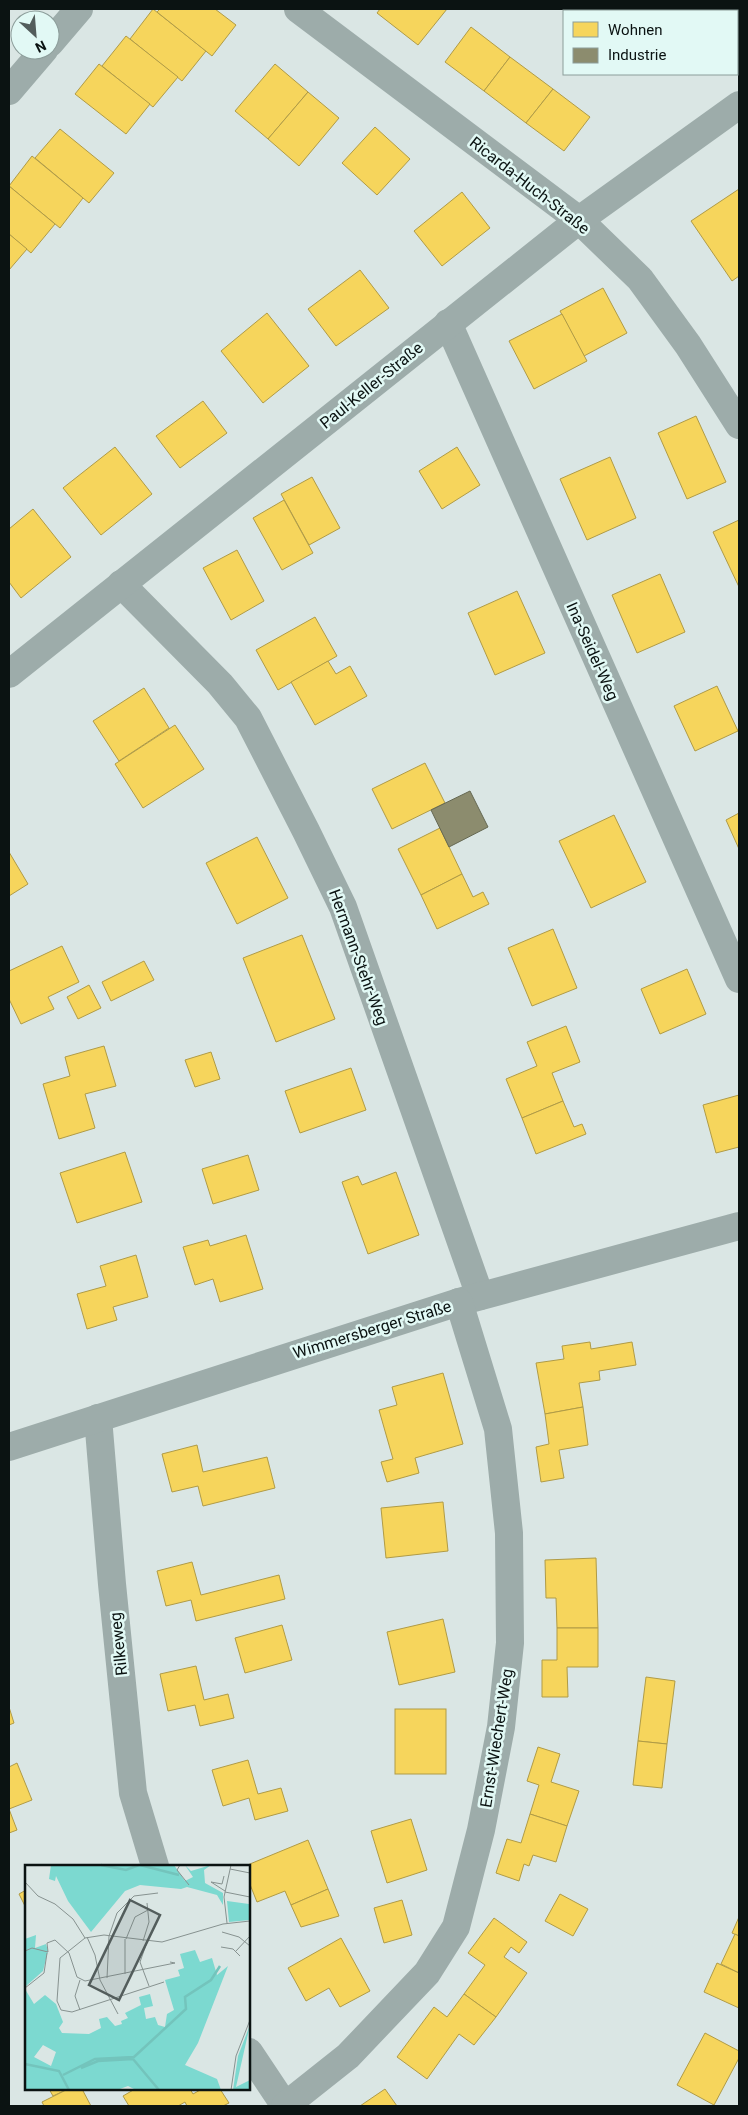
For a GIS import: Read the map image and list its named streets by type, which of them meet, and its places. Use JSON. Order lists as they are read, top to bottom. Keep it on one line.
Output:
{"streets":{"street":["Ricarda-Huch-Straße","Paul-Keller-Straße","Ina-Seidel-Weg","Hermann-Stehr-Weg","Wimmersberger Straße","Rilkeweg","Ernst-Wiechert-Weg"]},"crossings":[["Ricarda-Huch-Straße","Paul-Keller-Straße"],["Paul-Keller-Straße","Ina-Seidel-Weg"],["Paul-Keller-Straße","Hermann-Stehr-Weg"],["Hermann-Stehr-Weg","Wimmersberger Straße"],["Hermann-Stehr-Weg","Ernst-Wiechert-Weg"],["Wimmersberger Straße","Rilkeweg"],["Wimmersberger Straße","Ernst-Wiechert-Weg"]],"legend":["Wohnen","Industrie"],"north":"bottom right"}
